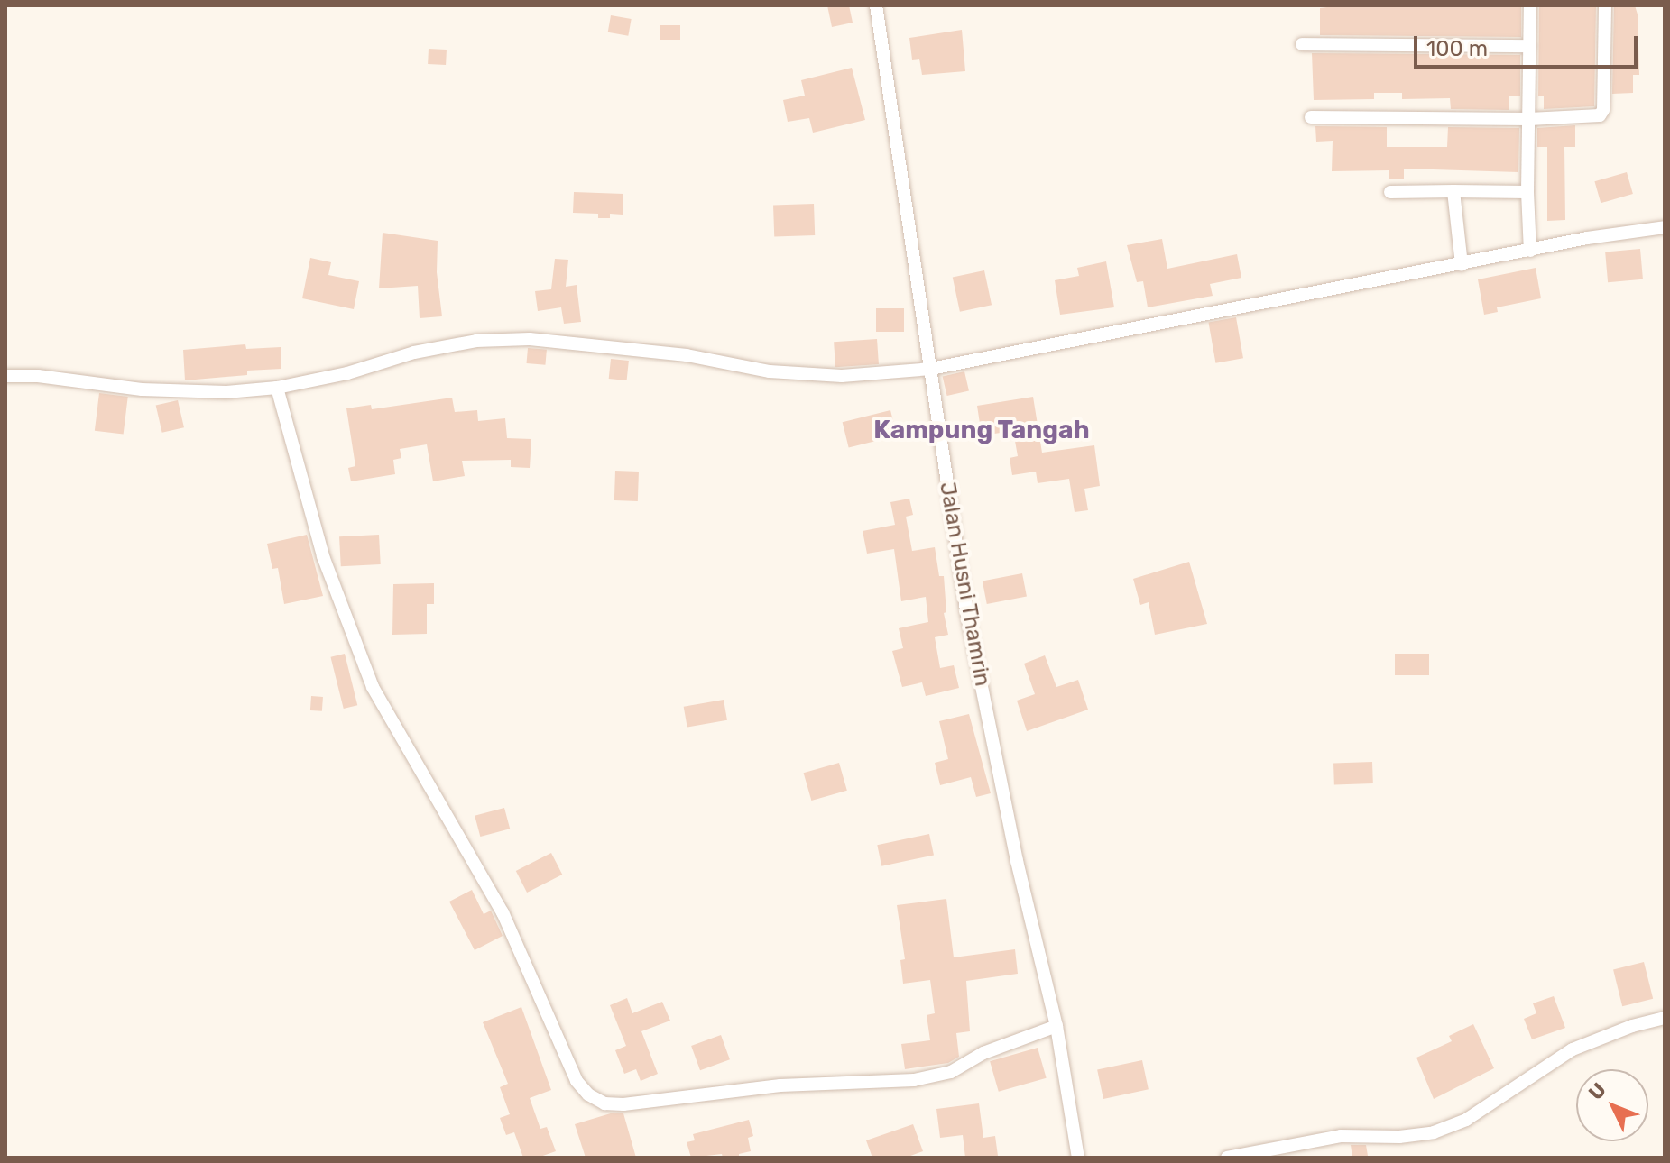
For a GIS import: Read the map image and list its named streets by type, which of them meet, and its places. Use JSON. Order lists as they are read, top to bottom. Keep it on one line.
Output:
{"streets":{"street":["Jalan Husni Thamrin"]},"districts":["Kampung Tangah"],"scale_bar":"100 m","north":"top left"}
